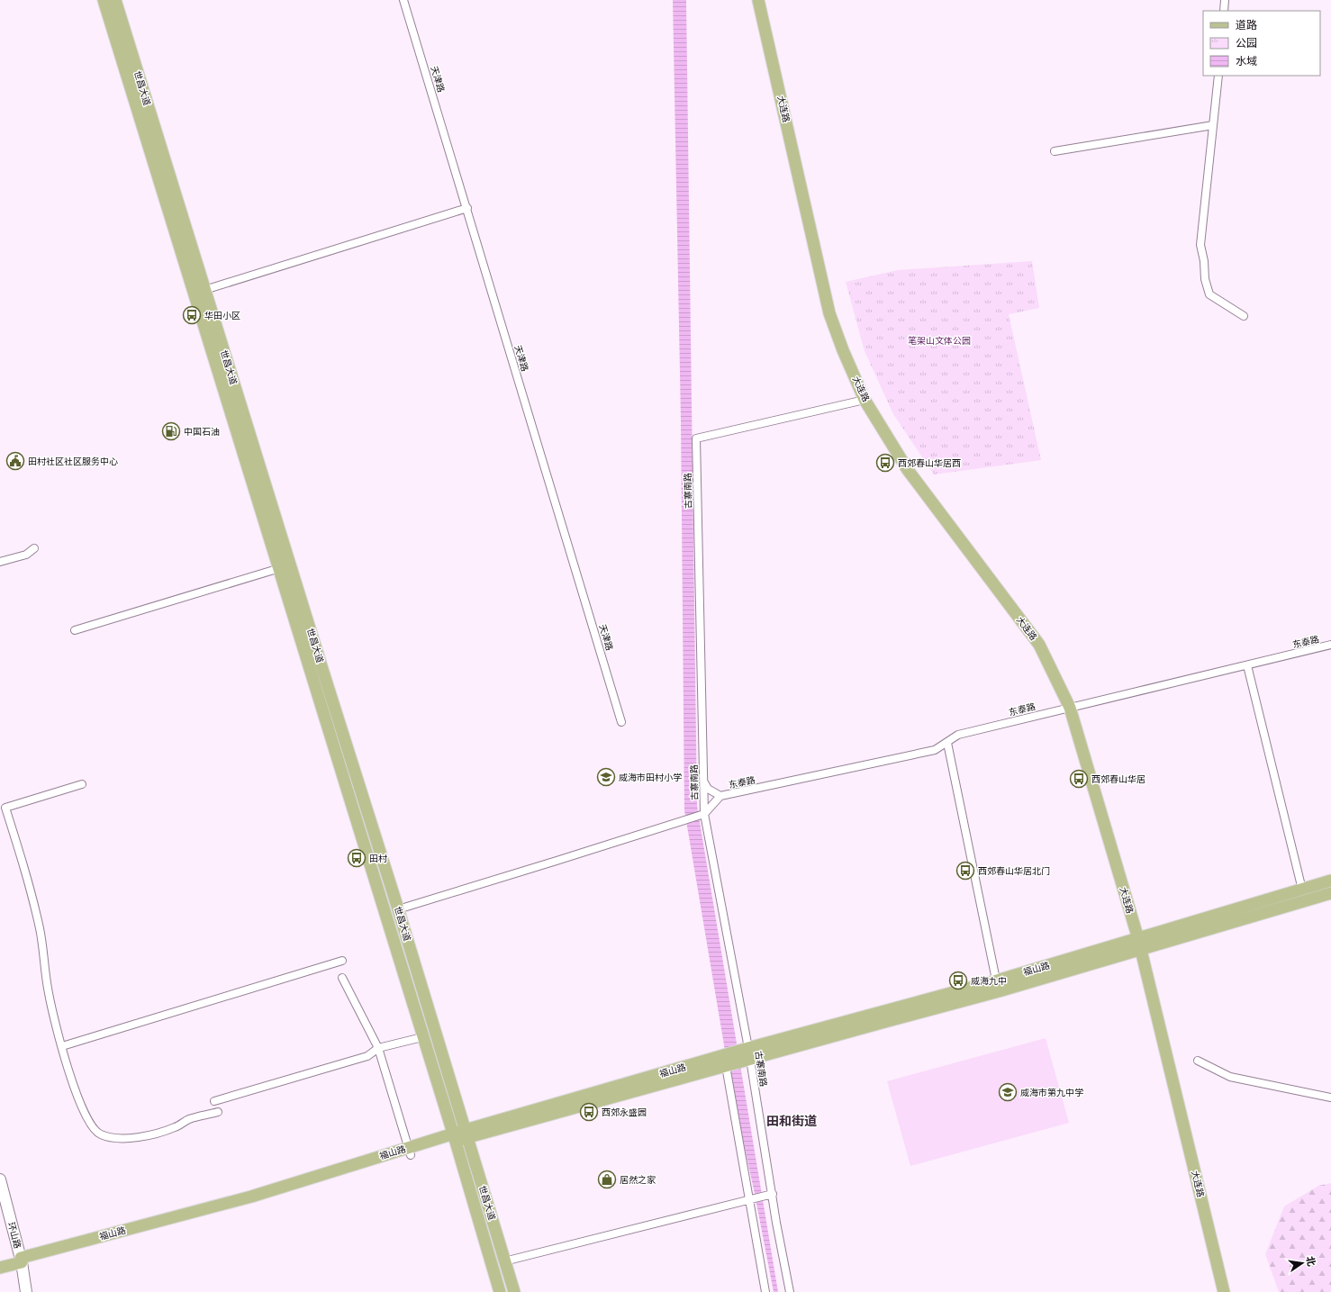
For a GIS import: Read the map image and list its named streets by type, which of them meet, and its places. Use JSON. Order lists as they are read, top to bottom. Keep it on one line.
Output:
{"streets":{"main road":["世昌大道","大连路","福山路","环山路"],"street":["天津路","古寨南路","东泰路"]},"crossings":[["世昌大道","福山路"],["大连路","古寨南路"],["大连路","东泰路"],["大连路","福山路"],["古寨南路","福山路"],["福山路","环山路"]],"districts":["田和街道"],"parks":["笔架山文体公园"],"places":{"bus stop":["华田小区","西郊春山华居西","西郊春山华居","田村","西郊春山华居北门","威海九中","西郊永盛园"],"fuel station":["中国石油"],"public building":["田村社区社区服务中心"],"school or university":["威海市田村小学","威海市第九中学"],"shop":["居然之家"]},"legend":["道路","公园","水域"],"north":"right"}
